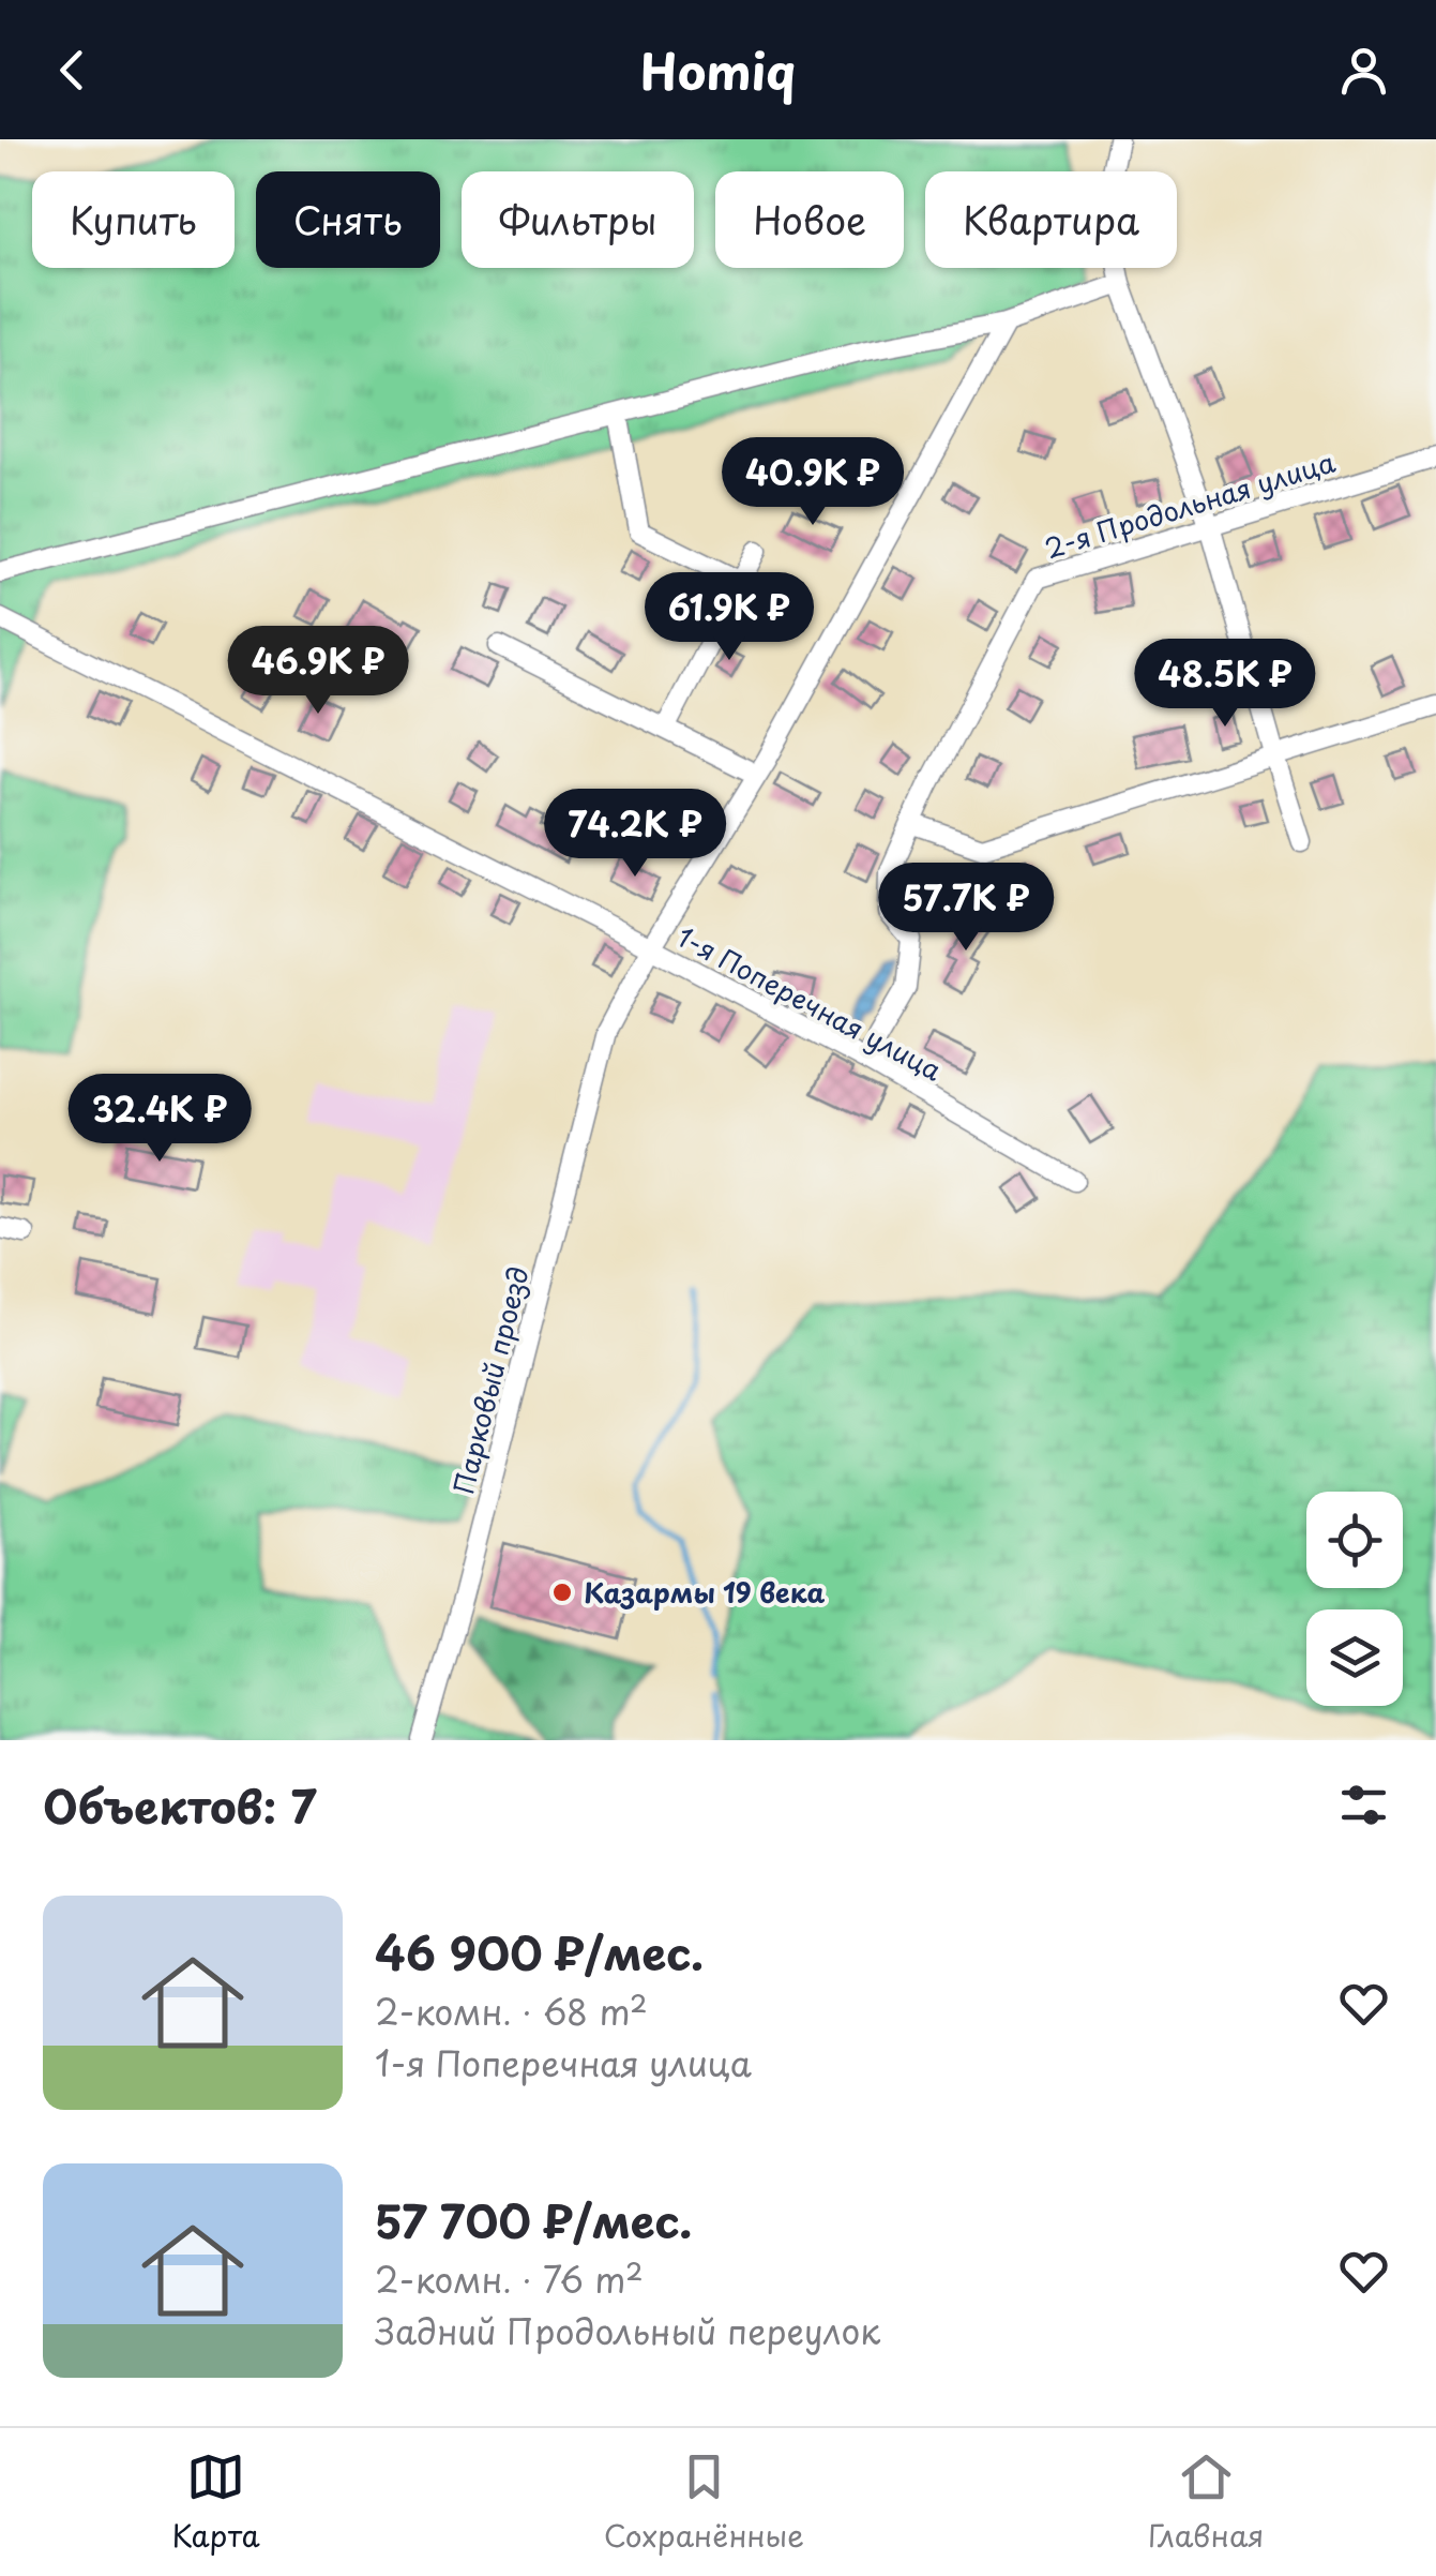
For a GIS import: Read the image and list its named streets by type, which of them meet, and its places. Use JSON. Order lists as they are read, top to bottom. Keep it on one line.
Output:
{"streets":{"street":["2-я Продольная улица","1-я Поперечная улица","Парковый проезд"]},"crossings":[["2-я Продольная улица","1-я Поперечная улица"],["1-я Поперечная улица","Парковый проезд"]],"places":["Казармы 19 века"],"page":{"header":"Homiq","chip":["Купить","Снять","Фильтры","Новое","Квартира"],"price":["40.9K ₽","61.9K ₽","46.9K ₽","48.5K ₽","74.2K ₽","57.7K ₽","32.4K ₽"],"heading":"Объектов: 7","list":[{"name":"46 900 ₽/мес.","note":"2-комн. · 68 m² · 1-я Поперечная улица"},{"name":"57 700 ₽/мес.","note":"2-комн. · 76 m² · Задний Продольный переулок"}],"tabs":["Карта","Сохранённые","Главная"]}}
